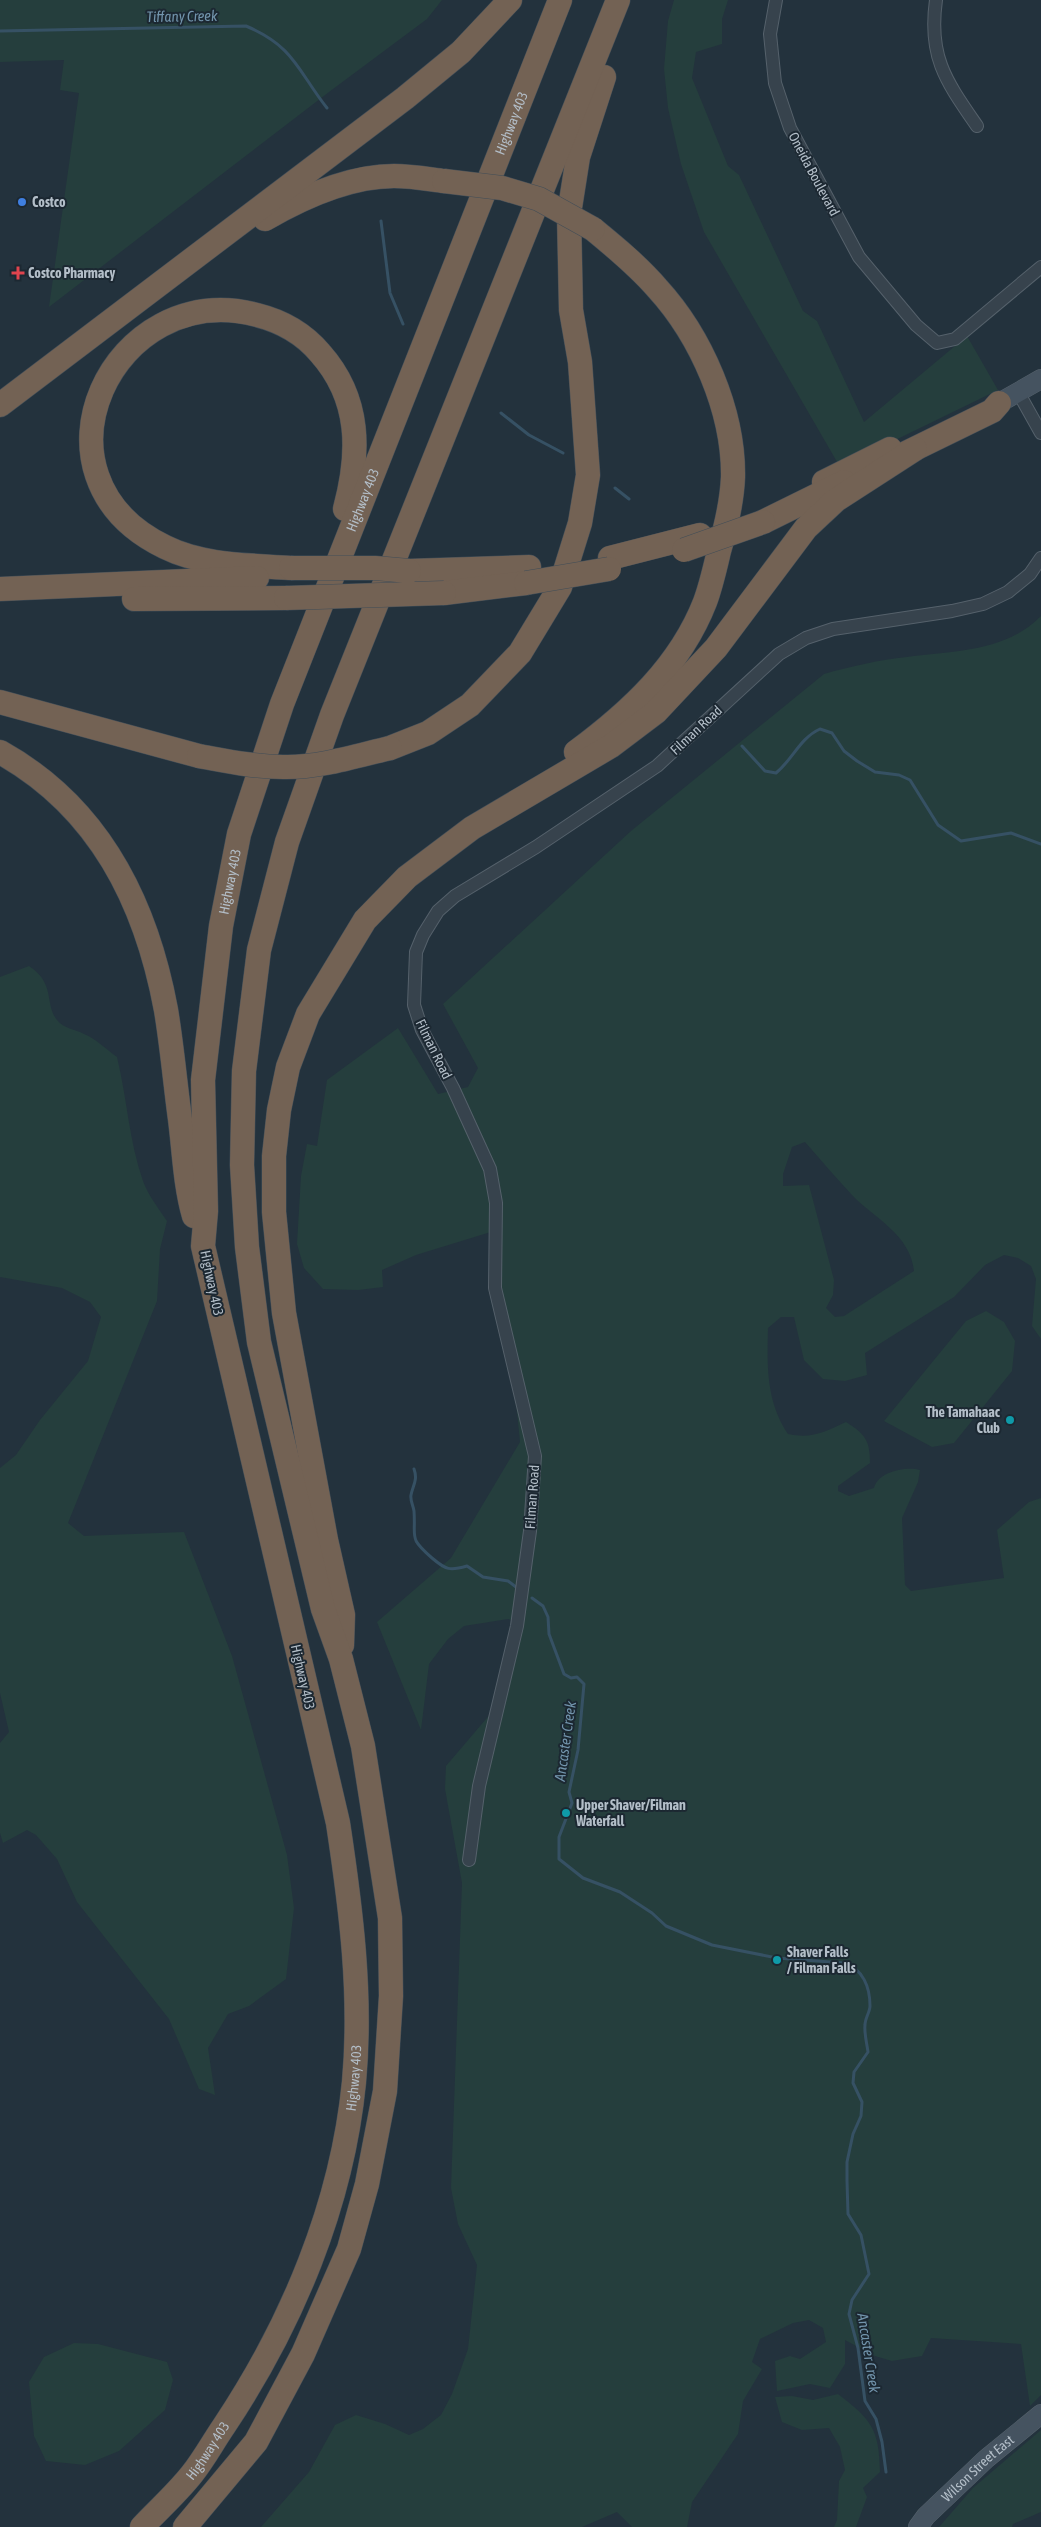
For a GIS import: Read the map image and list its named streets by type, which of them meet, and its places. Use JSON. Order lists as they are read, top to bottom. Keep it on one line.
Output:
{"streets":{"highway":["Highway 403"],"main road":["Wilson Street East"],"street":["Oneida Boulevard","Filman Road"]},"water":["Tiffany Creek","Ancaster Creek"],"places":{"other":["Costco","The Tamahaac Club","Upper Shaver/Filman Waterfall","Shaver Falls / Filman Falls"],"health":["Costco Pharmacy"]}}
